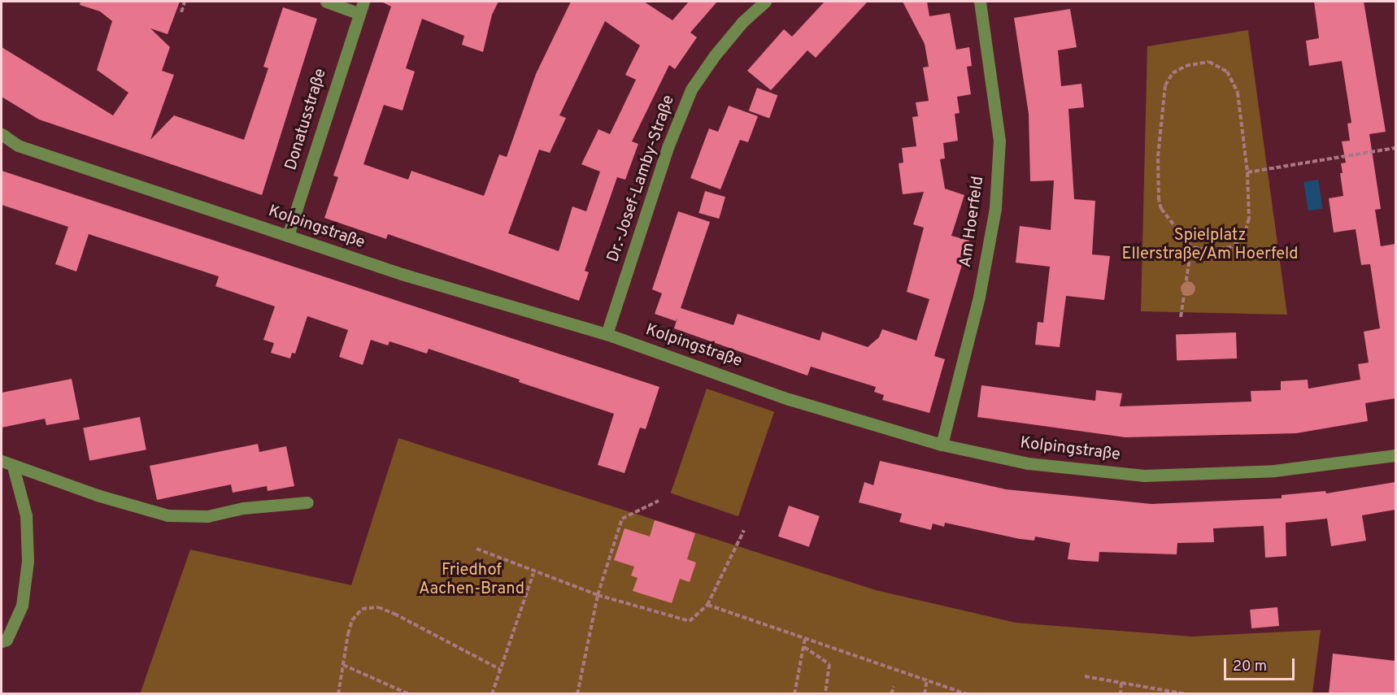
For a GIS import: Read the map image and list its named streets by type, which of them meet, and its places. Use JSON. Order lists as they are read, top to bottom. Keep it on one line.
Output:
{"streets":{"street":["Donatusstraße","Dr.-Josef-Lamby-Straße","Am Hoerfeld","Kolpingstraße"]},"crossings":[["Donatusstraße","Kolpingstraße"],["Dr.-Josef-Lamby-Straße","Kolpingstraße"],["Am Hoerfeld","Kolpingstraße"]],"parks":["Spielplatz Ellerstraße/Am Hoerfeld","Friedhof Aachen-Brand"],"scale_bar":"20 m"}
